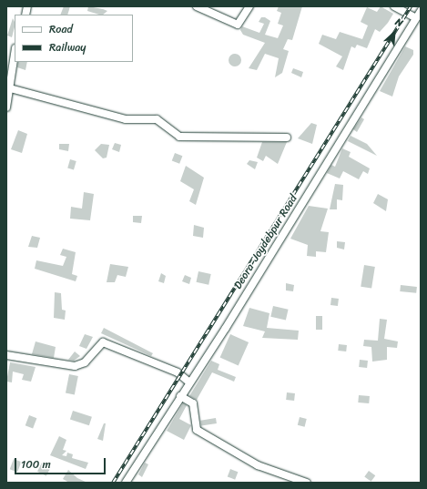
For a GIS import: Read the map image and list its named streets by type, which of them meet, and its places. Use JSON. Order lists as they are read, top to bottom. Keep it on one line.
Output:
{"streets":{"street":["Deora-Joydebpur Road"]},"legend":["Road","Railway"],"scale_bar":"100 m","north":"top right"}
